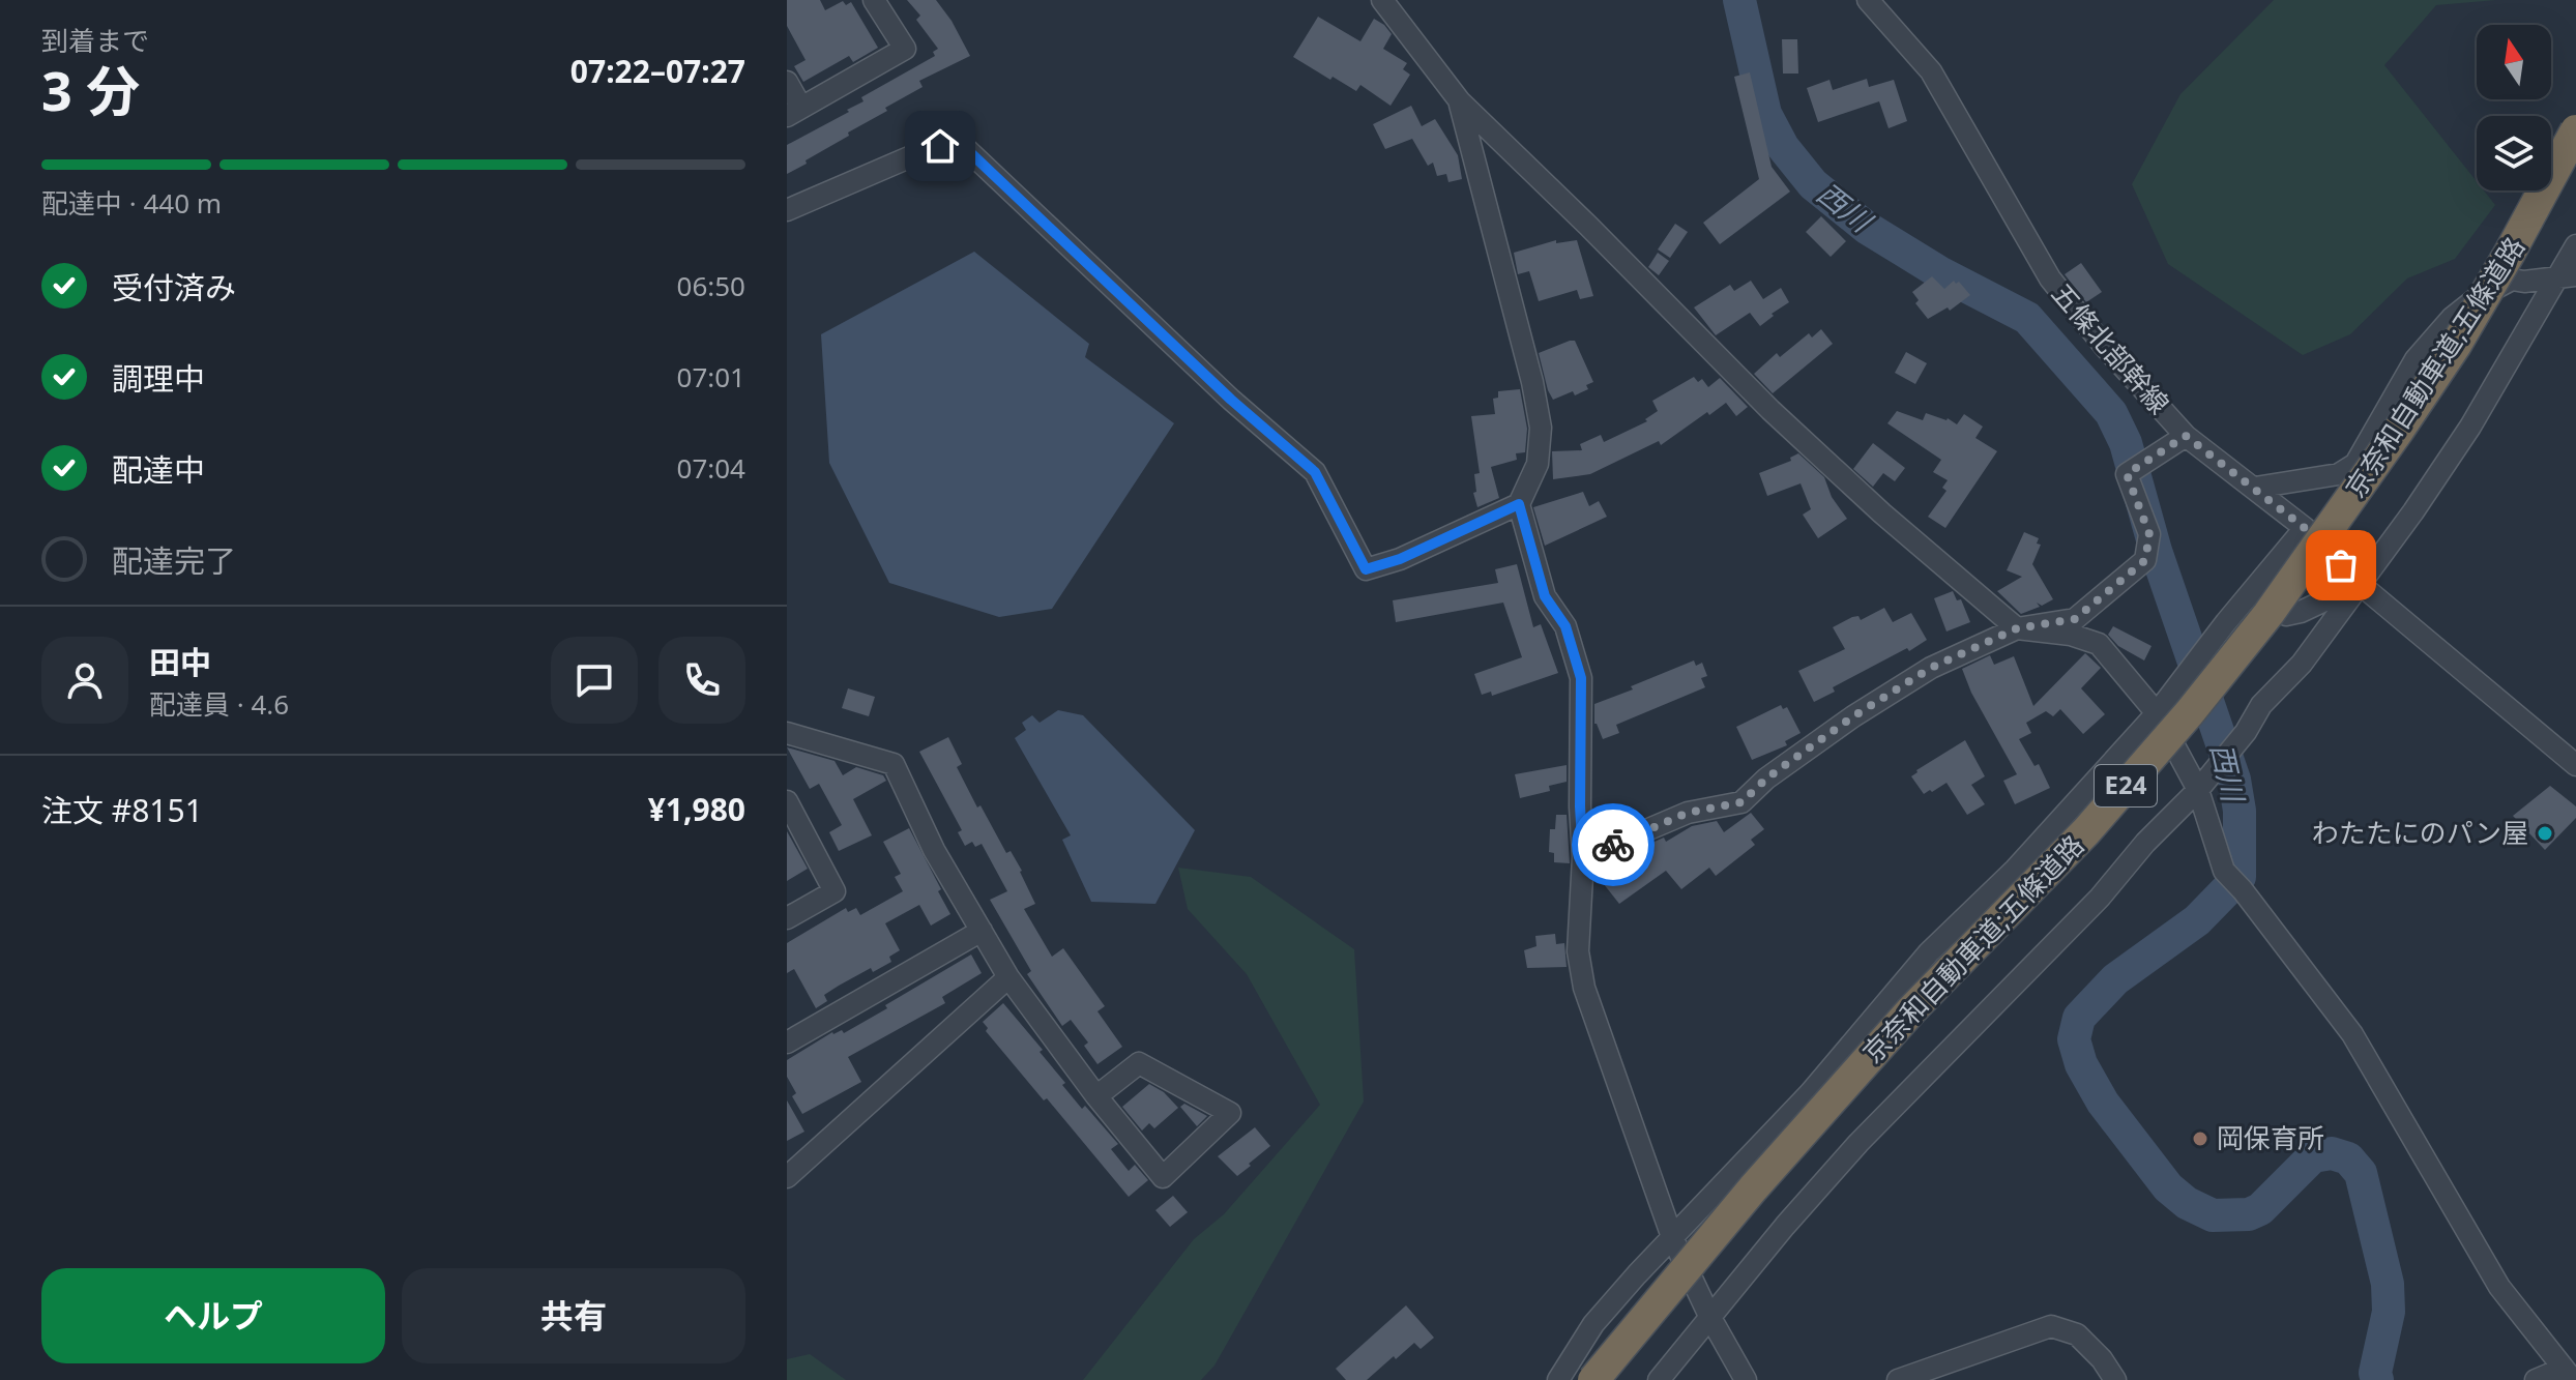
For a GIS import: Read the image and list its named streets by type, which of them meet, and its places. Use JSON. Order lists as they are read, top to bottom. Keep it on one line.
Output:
{"streets":{"highway":["京奈和自動車道;五條道路","E24"],"street":["五條北部幹線"]},"water":["西川"],"places":["わたたにのパン屋","岡保育所"],"north":"top","page":{"heading":["3 分","到着まで","07:22–07:27"],"panel":["田中","配達員 · 4.6","注文 #8151","¥1,980"],"bar":"配達中 · 440 m","list":[["受付済み","06:50"],["調理中","07:01"],["配達中","07:04"],"配達完了"],"buttons":["ヘルプ","共有"]}}
